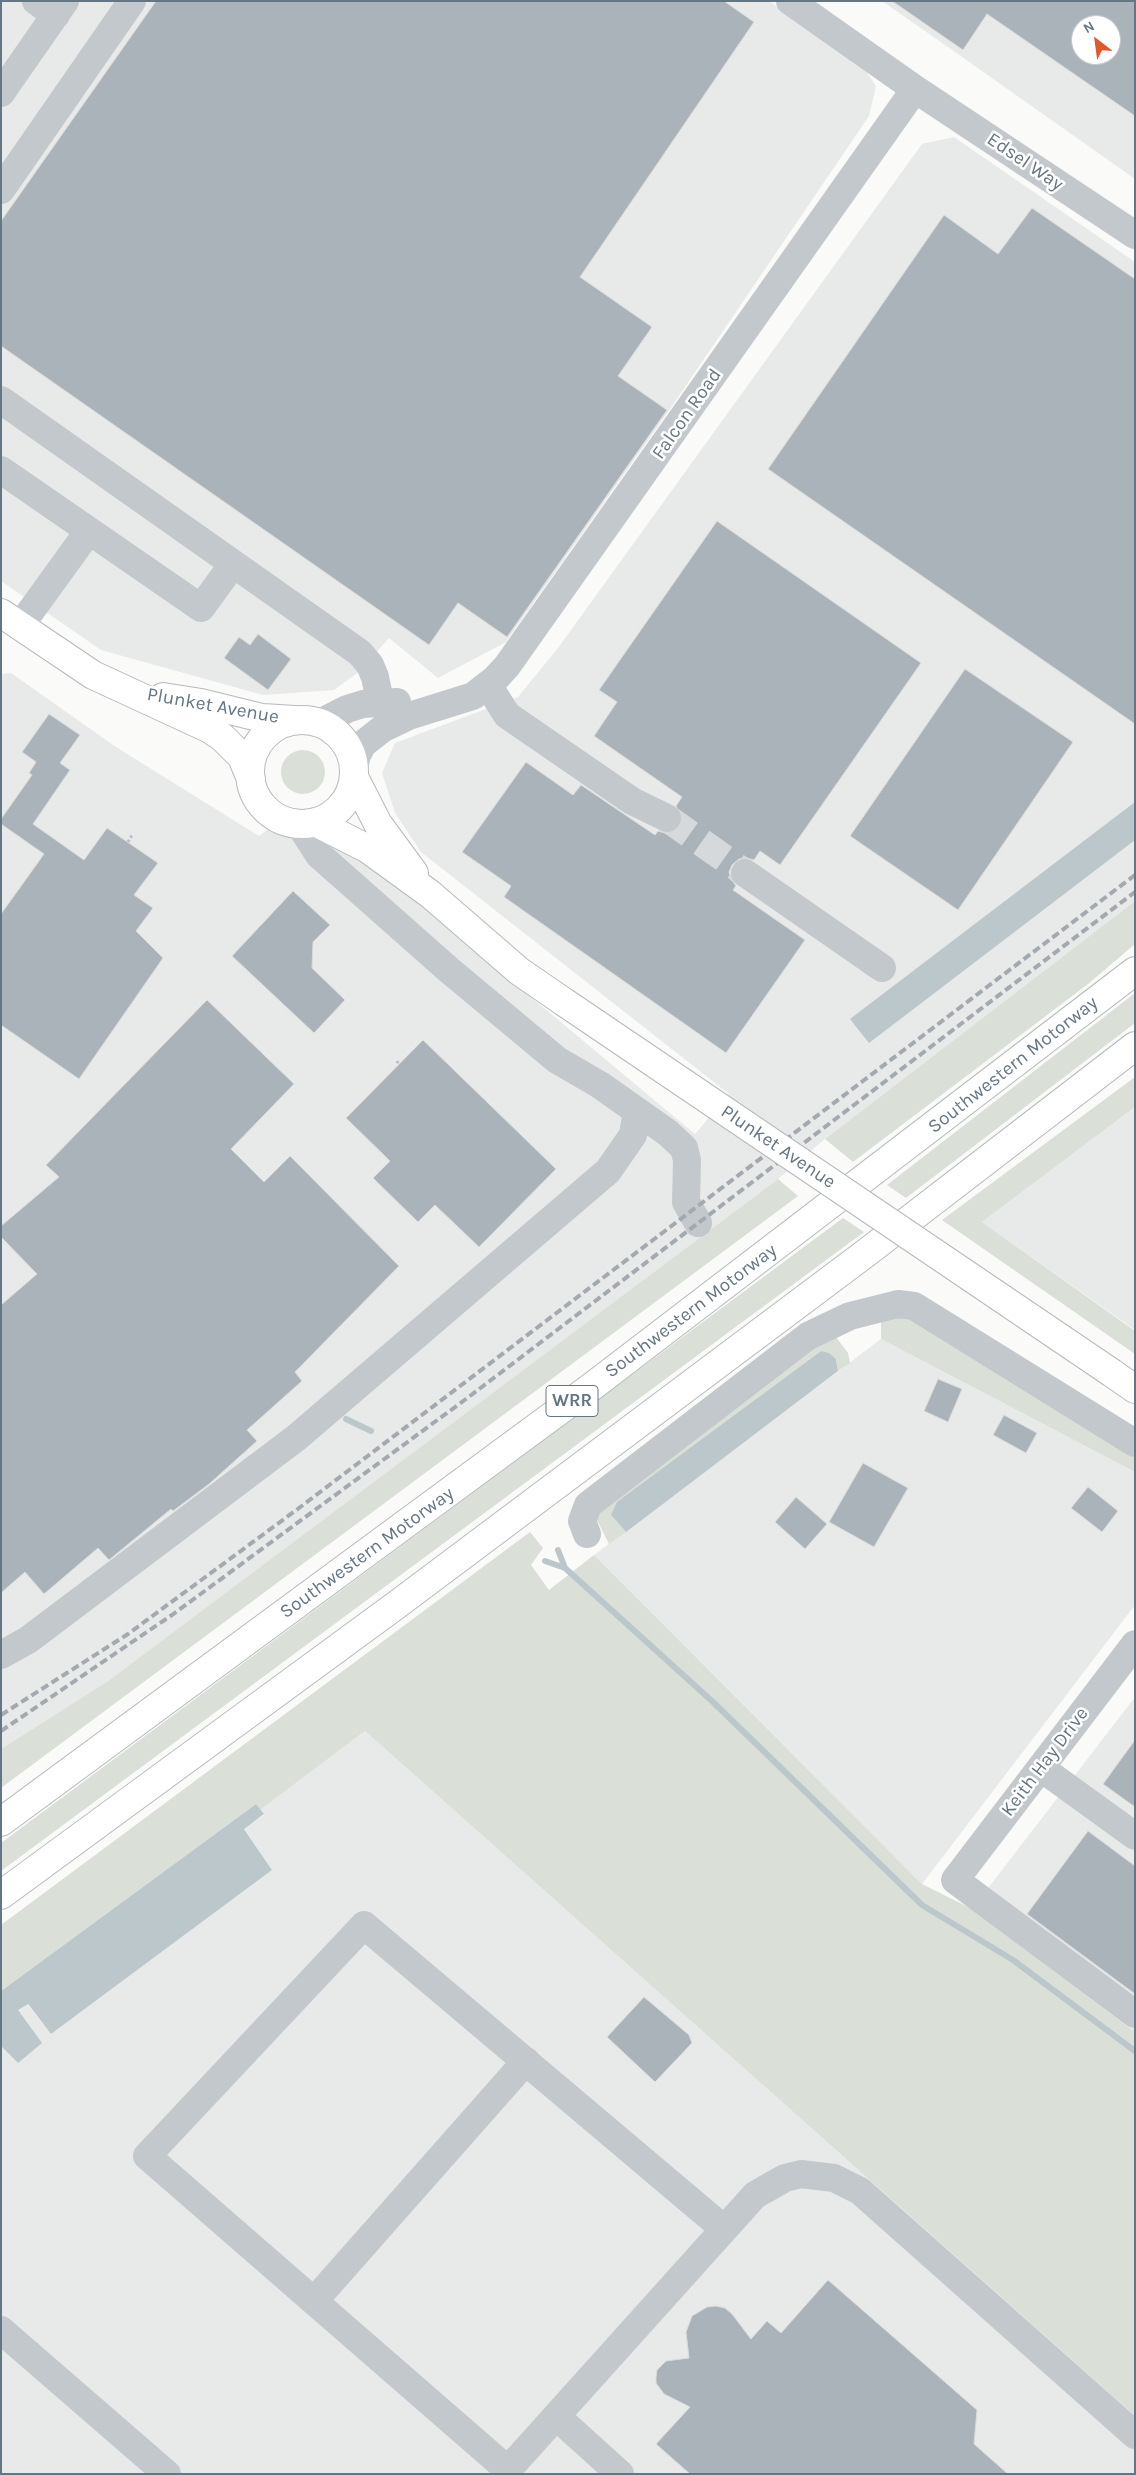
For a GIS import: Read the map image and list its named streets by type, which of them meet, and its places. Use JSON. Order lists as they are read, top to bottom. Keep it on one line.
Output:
{"streets":{"main road":["Plunket Avenue","Southwestern Motorway","WRR"],"street":["Edsel Way","Falcon Road","Keith Hay Drive"]},"crossings":[["Edsel Way","Falcon Road"],["Falcon Road","Plunket Avenue"]],"north":"top left"}
